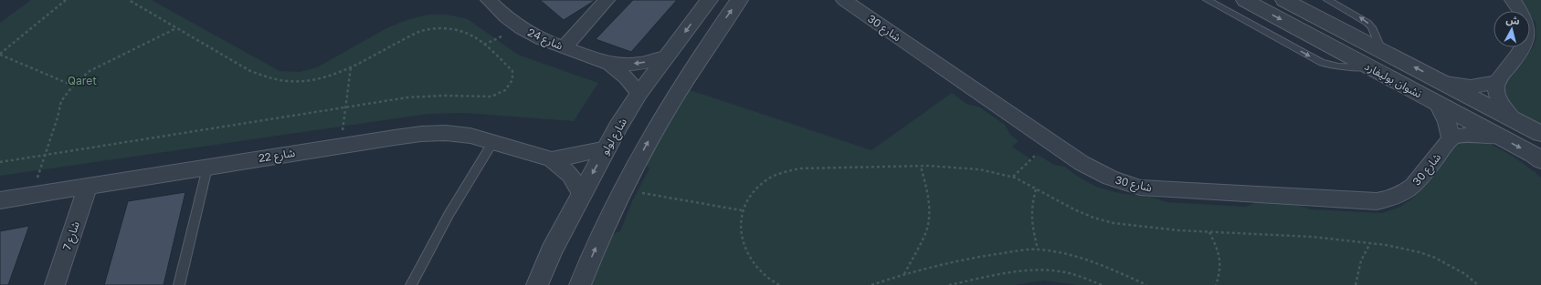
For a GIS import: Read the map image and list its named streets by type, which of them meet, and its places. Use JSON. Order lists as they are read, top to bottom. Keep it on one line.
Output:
{"streets":{"street":["شارع 30","شارع 24","نشوان بوليفارد","شارع لولو","شارع 22","شارع 7"]},"crossings":[["شارع 24","شارع لولو"],["شارع لولو","شارع 22"],["شارع 22","شارع 7"]],"parks":["Qaret"],"north":"top"}
